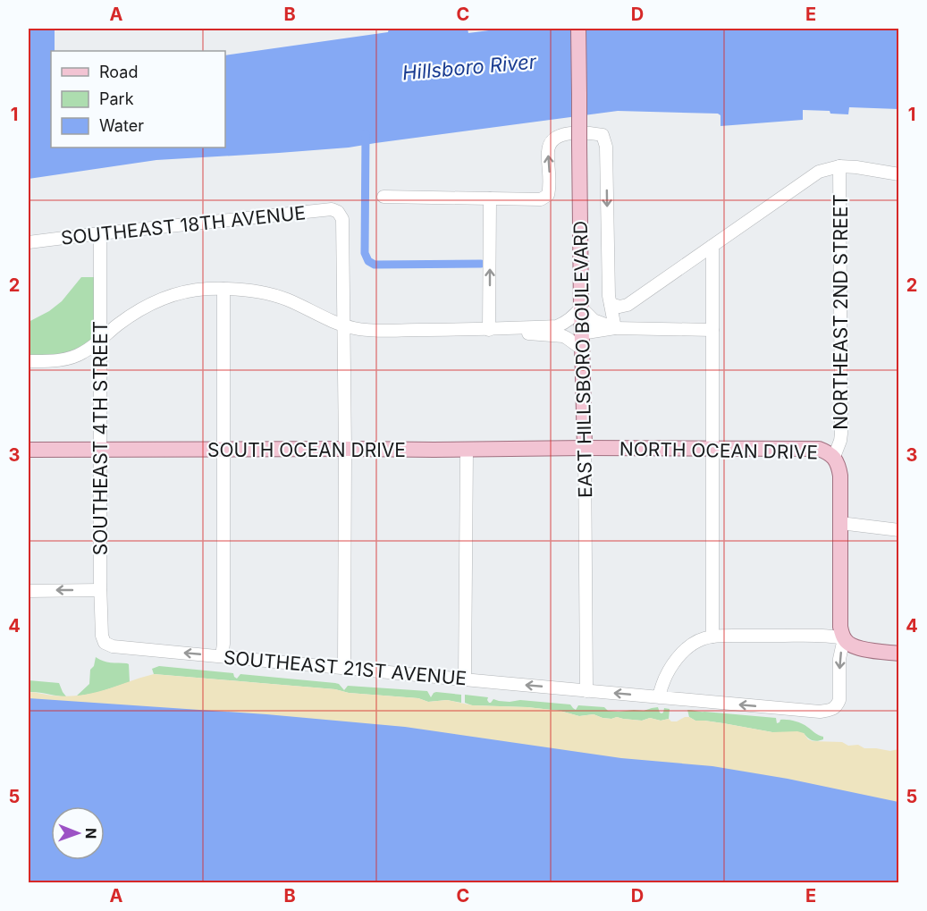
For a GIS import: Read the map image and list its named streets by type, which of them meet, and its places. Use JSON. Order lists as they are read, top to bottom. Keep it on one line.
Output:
{"streets":{"main road":["EAST HILLSBORO BOULEVARD","SOUTH OCEAN DRIVE","NORTH OCEAN DRIVE"],"street":["SOUTHEAST 18TH AVENUE","NORTHEAST 2ND STREET","SOUTHEAST 4TH STREET","SOUTHEAST 21ST AVENUE"]},"crossings":[["SOUTHEAST 18TH AVENUE","SOUTHEAST 4TH STREET"],["NORTHEAST 2ND STREET","NORTH OCEAN DRIVE"],["EAST HILLSBORO BOULEVARD","SOUTH OCEAN DRIVE"],["EAST HILLSBORO BOULEVARD","NORTH OCEAN DRIVE"],["EAST HILLSBORO BOULEVARD","SOUTHEAST 21ST AVENUE"],["SOUTHEAST 4TH STREET","SOUTH OCEAN DRIVE"],["SOUTHEAST 4TH STREET","SOUTHEAST 21ST AVENUE"],["SOUTH OCEAN DRIVE","NORTH OCEAN DRIVE"],["NORTH OCEAN DRIVE","SOUTHEAST 21ST AVENUE"]],"one_way":["SOUTHEAST 21ST AVENUE"],"water":["Hillsboro River"],"legend":["Road","Park","Water"],"north":"right","grid":{"columns":["A","B","C","D","E"],"rows":["1","2","3","4","5"]}}
